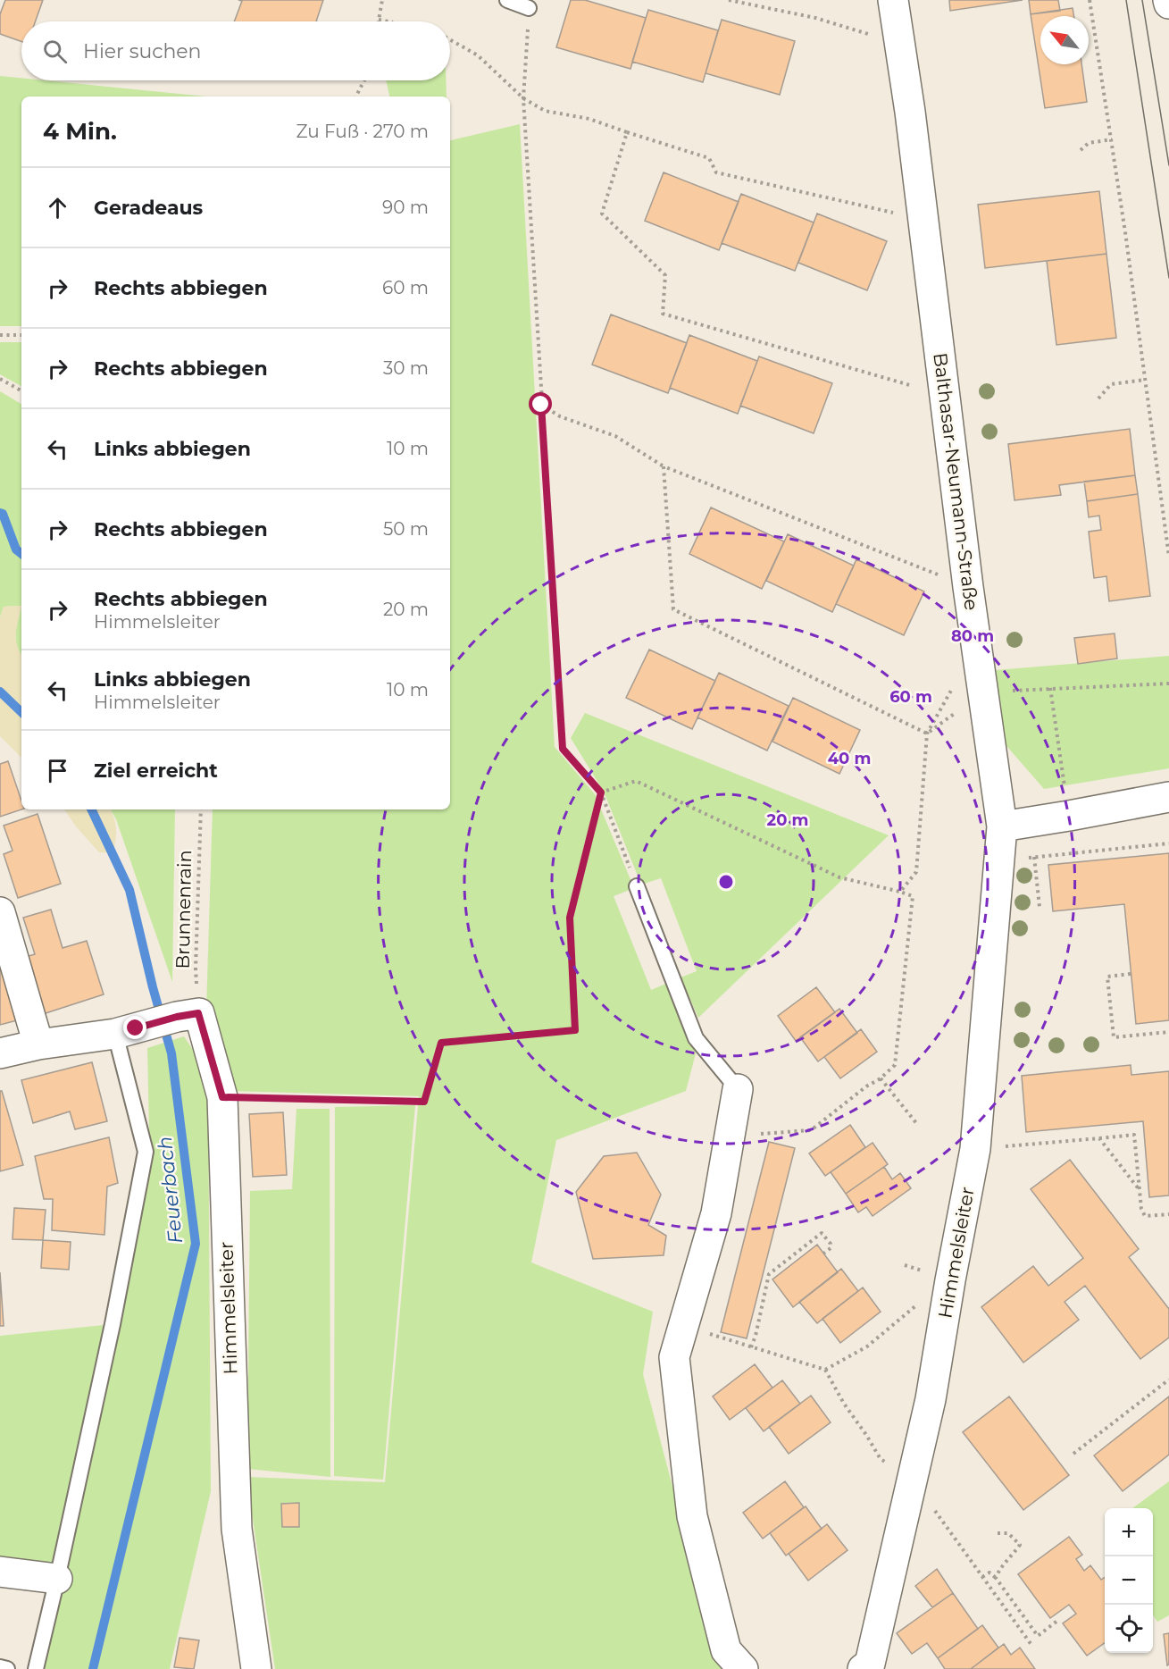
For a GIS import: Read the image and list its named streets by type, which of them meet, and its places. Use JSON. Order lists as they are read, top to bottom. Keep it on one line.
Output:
{"streets":{"street":["Balthasar-Neumann-Straße","Himmelsleiter"],"path":["Brunnenrain"]},"crossings":[["Balthasar-Neumann-Straße","Himmelsleiter"],["Brunnenrain","Himmelsleiter"]],"water":["Feuerbach"],"north":"top left","page":{"search":"Hier suchen","heading":["4 Min.","Zu Fuß · 270 m"],"list":[["Geradeaus","90 m"],["Rechts abbiegen","60 m"],["Rechts abbiegen","30 m"],["Links abbiegen","10 m"],["Rechts abbiegen","50 m"],["Rechts abbiegen","Himmelsleiter","20 m"],["Links abbiegen","Himmelsleiter","10 m"],"Ziel erreicht"],"map_buttons":["+","−"]},"rings":["80 m","60 m","40 m","20 m"]}
